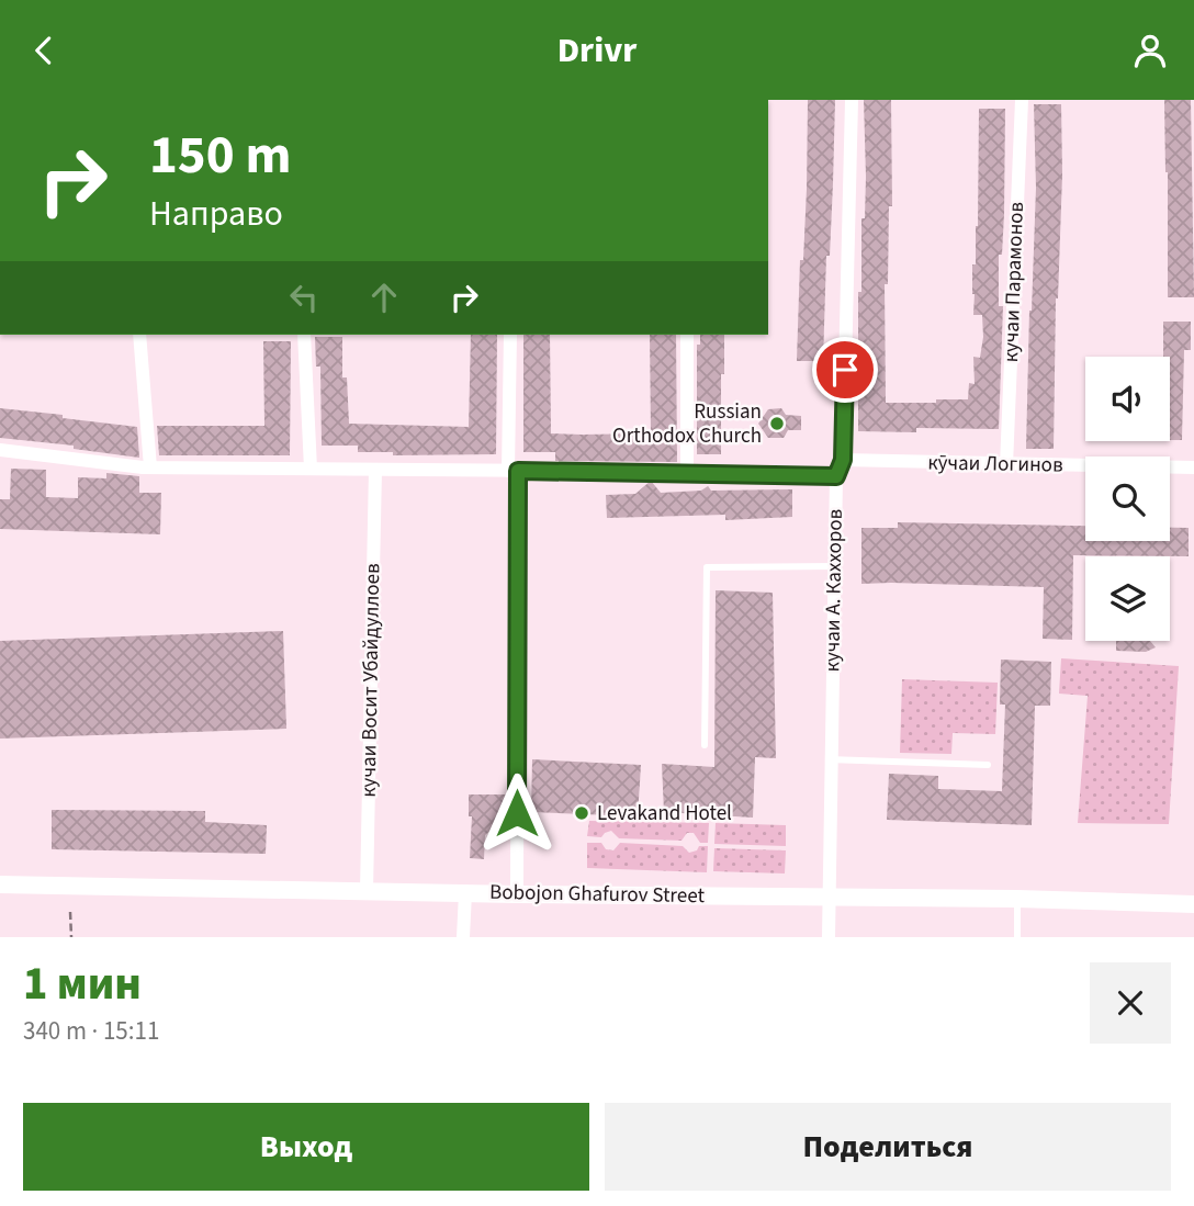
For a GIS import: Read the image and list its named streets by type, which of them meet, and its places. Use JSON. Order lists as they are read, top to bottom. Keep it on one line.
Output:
{"streets":{"street":["кучаи Парамонов","кӯчаи Логинов","кучаи А. Каххоров","кучаи Восит Убайдуллоев","Bobojon Ghafurov Street"]},"crossings":[["кучаи Парамонов","кӯчаи Логинов"],["кӯчаи Логинов","кучаи А. Каххоров"],["кучаи А. Каххоров","Bobojon Ghafurov Street"],["кучаи Восит Убайдуллоев","Bobojon Ghafurov Street"]],"places":["Russian Orthodox Church","Levakand Hotel"],"page":{"header":"Drivr","turn":["150 m","Направо"],"heading":["1 мин","340 m · 15:11"],"buttons":["Выход","Поделиться"]}}
